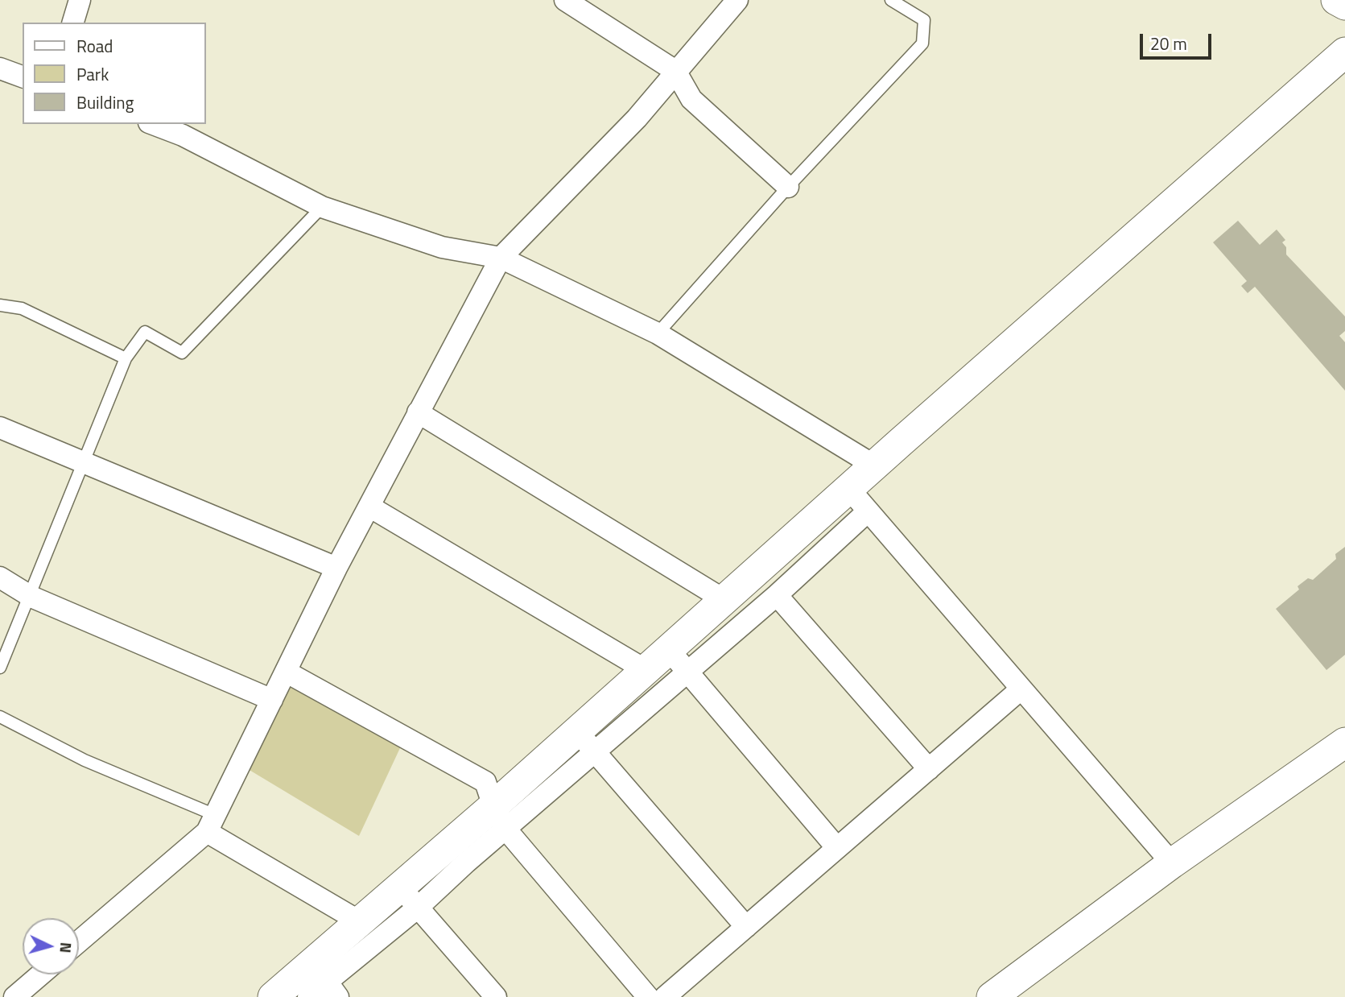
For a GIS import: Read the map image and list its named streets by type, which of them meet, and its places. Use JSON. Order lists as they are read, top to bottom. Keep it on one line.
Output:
{"legend":["Road","Park","Building"],"scale_bar":"20 m","north":"right"}
